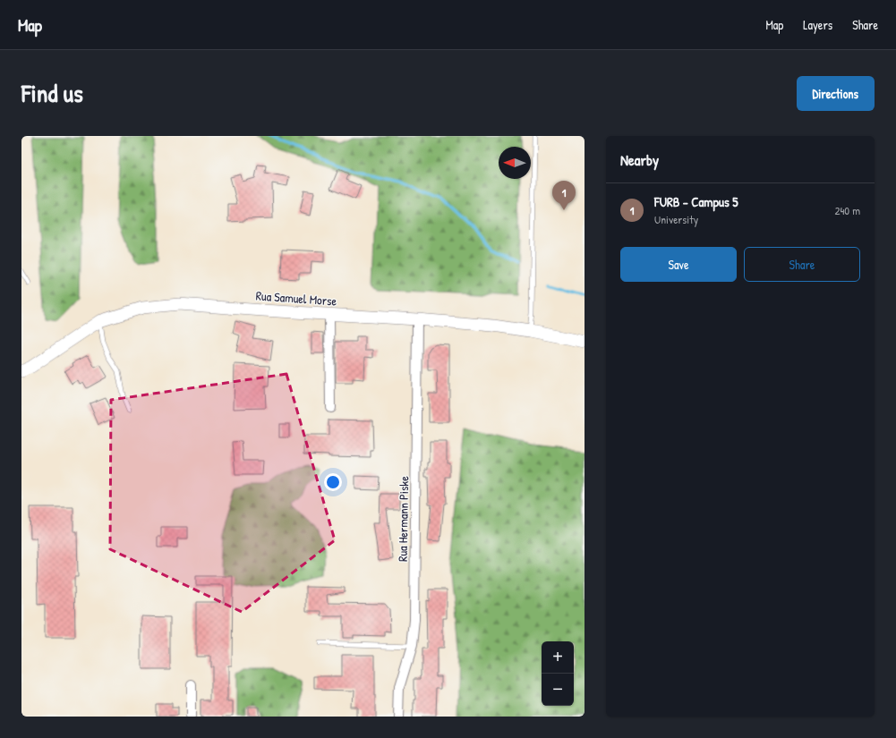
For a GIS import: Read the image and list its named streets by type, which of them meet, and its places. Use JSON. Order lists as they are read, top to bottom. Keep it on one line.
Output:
{"streets":{"street":["Rua Samuel Morse","Rua Hermann Piske"]},"crossings":[["Rua Samuel Morse","Rua Hermann Piske"]],"north":"left","page":{"header":"Map","nav":["Map","Layers","Share"],"title":"Find us","buttons":["Directions",["Save","Share"]],"heading":"Nearby","pins":"1","list":[{"mark":"1","name":"FURB - Campus 5","note":"University","value":"240 m"}],"map_buttons":["+","−"]}}
